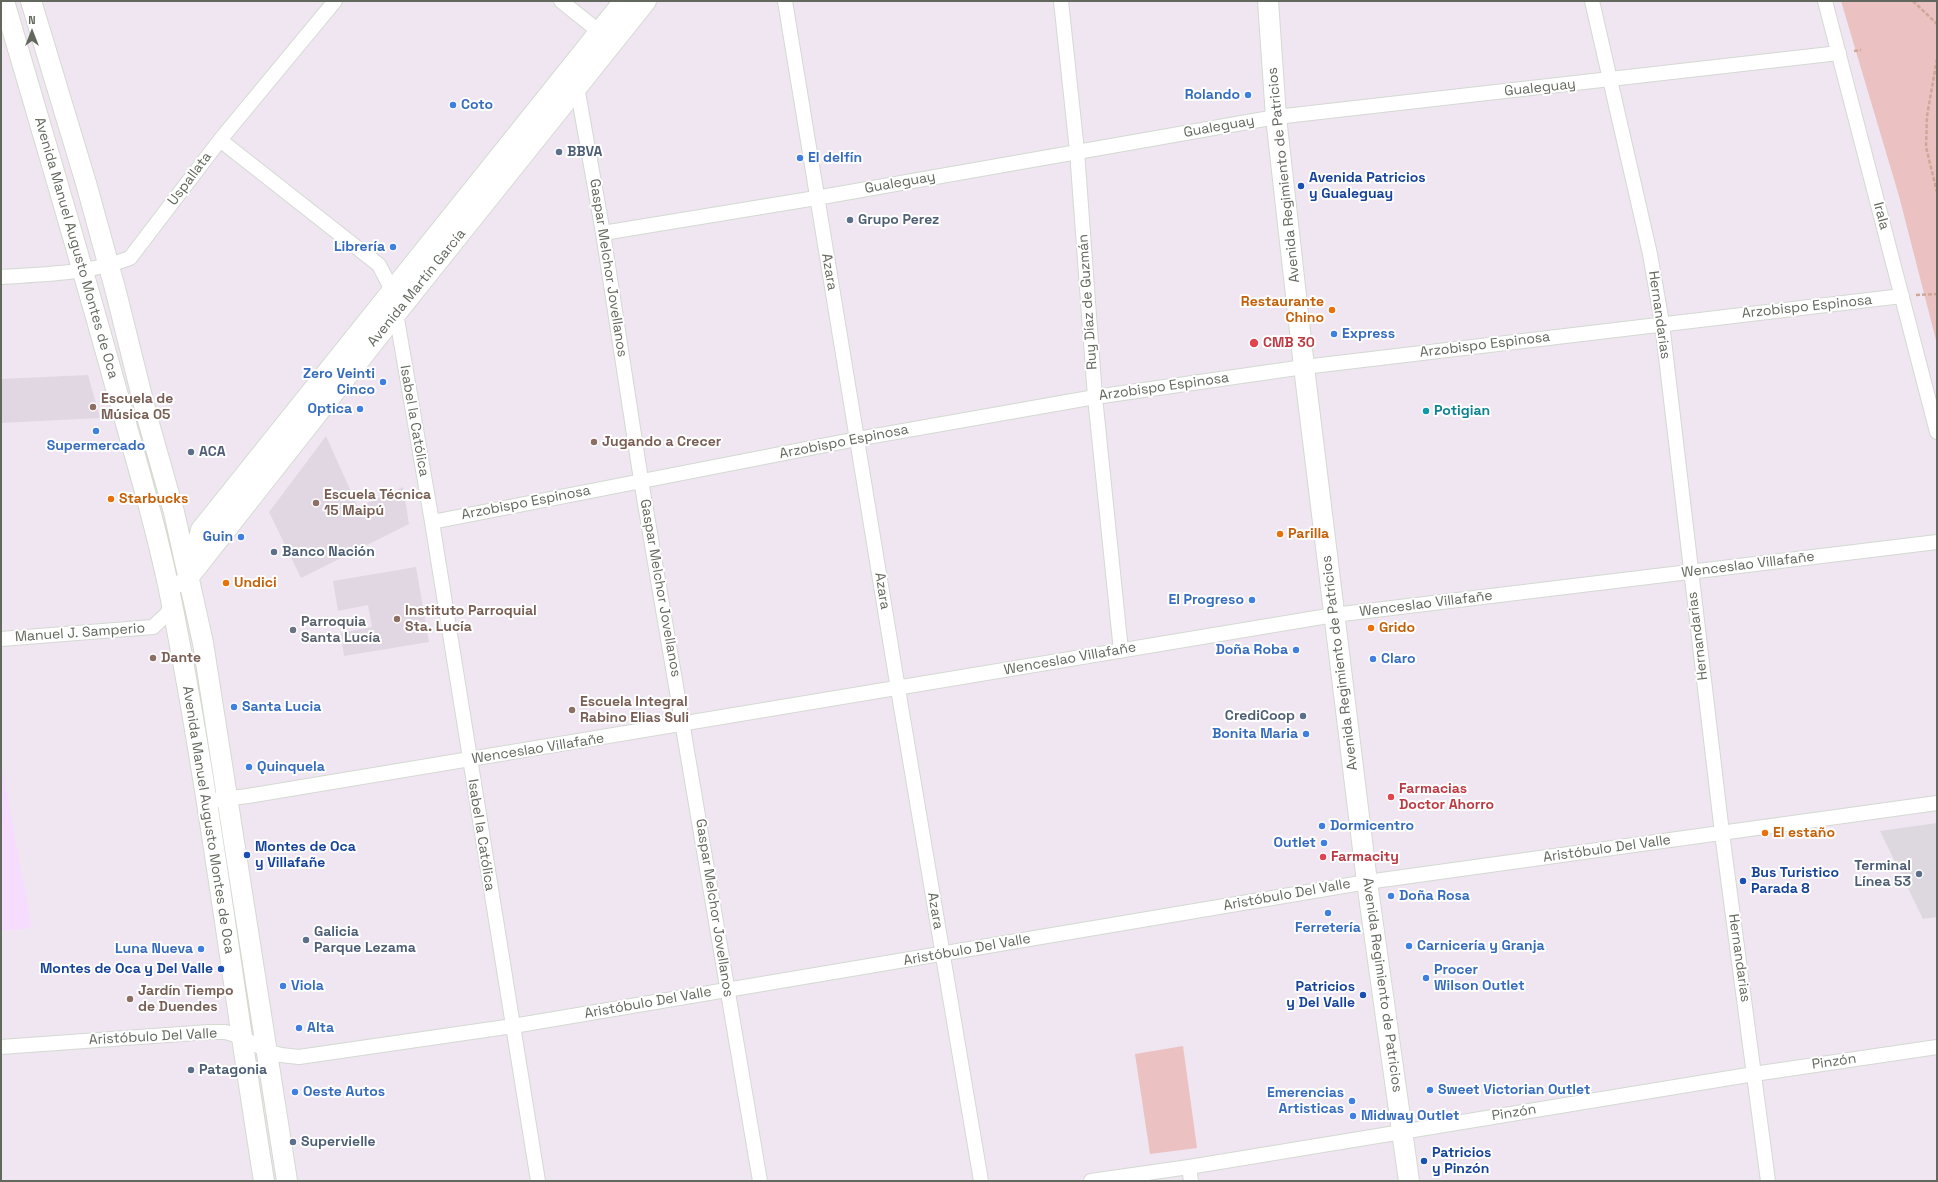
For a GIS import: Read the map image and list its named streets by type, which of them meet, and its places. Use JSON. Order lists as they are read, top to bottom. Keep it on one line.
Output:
{"streets":{"main road":["Avenida Regimiento de Patricios","Avenida Manuel Augusto Montes de Oca","Avenida Martín García"],"street":["Gualeguay","Uspallata","Irala","Gaspar Melchor Jovellanos","Azara","Ruy Díaz de Guzmán","Arzobispo Espinosa","Hernandarias","Isabel la Católica","Wenceslao Villafañe","Manuel J. Samperio","Aristóbulo Del Valle","Pinzón"]},"crossings":[["Gualeguay","Avenida Regimiento de Patricios"],["Gualeguay","Irala"],["Gualeguay","Gaspar Melchor Jovellanos"],["Gualeguay","Azara"],["Gualeguay","Ruy Díaz de Guzmán"],["Gualeguay","Hernandarias"],["Avenida Regimiento de Patricios","Arzobispo Espinosa"],["Avenida Regimiento de Patricios","Wenceslao Villafañe"],["Avenida Regimiento de Patricios","Aristóbulo Del Valle"],["Avenida Regimiento de Patricios","Pinzón"],["Uspallata","Avenida Manuel Augusto Montes de Oca"],["Uspallata","Isabel la Católica"],["Irala","Arzobispo Espinosa"],["Avenida Manuel Augusto Montes de Oca","Avenida Martín García"],["Avenida Manuel Augusto Montes de Oca","Wenceslao Villafañe"],["Avenida Manuel Augusto Montes de Oca","Manuel J. Samperio"],["Avenida Manuel Augusto Montes de Oca","Aristóbulo Del Valle"],["Gaspar Melchor Jovellanos","Avenida Martín García"],["Gaspar Melchor Jovellanos","Arzobispo Espinosa"],["Gaspar Melchor Jovellanos","Wenceslao Villafañe"],["Gaspar Melchor Jovellanos","Aristóbulo Del Valle"],["Azara","Arzobispo Espinosa"],["Azara","Wenceslao Villafañe"],["Azara","Aristóbulo Del Valle"],["Avenida Martín García","Isabel la Católica"],["Avenida Martín García","Manuel J. Samperio"],["Ruy Díaz de Guzmán","Arzobispo Espinosa"],["Ruy Díaz de Guzmán","Wenceslao Villafañe"],["Arzobispo Espinosa","Hernandarias"],["Arzobispo Espinosa","Isabel la Católica"],["Hernandarias","Wenceslao Villafañe"],["Hernandarias","Aristóbulo Del Valle"],["Hernandarias","Pinzón"],["Isabel la Católica","Wenceslao Villafañe"],["Isabel la Católica","Aristóbulo Del Valle"]],"places":["Rolando","Coto","BBVA","El delfín","Avenida Patricios y Gualeguay","Grupo Perez","Librería","Restaurante Chino","Express","CMB 30","Zero Veinti Cinco","Escuela de Música 05","Optica","Potigian","Supermercado","Jugando a Crecer","ACA","Starbucks","Escuela Técnica 15 Maipú","Parilla","Guin","Banco Nación","Undici","El Progreso","Instituto Parroquial Sta. Lucía","Grido","Parroquia Santa Lucía","Doña Roba","Dante","Claro","Santa Lucia","Escuela Integral Rabino Elias Suli","CrediCoop","Bonita Maria","Quinquela","Farmacias Doctor Ahorro","Dormicentro","El estaño","Outlet","Montes de Oca y Villafañe","Farmacity","Terminal Línea 53","Bus Turistico Parada 8","Doña Rosa","Ferretería","Galicia Parque Lezama","Carnicería y Granja","Luna Nueva","Montes de Oca y Del Valle","Procer Wilson Outlet","Viola","Patricios y Del Valle","Jardín Tiempo de Duendes","Alta","Patagonia","Sweet Victorian Outlet","Oeste Autos","Emerencias Artisticas","Midway Outlet","Supervielle","Patricios y Pinzón"],"north":"top"}
